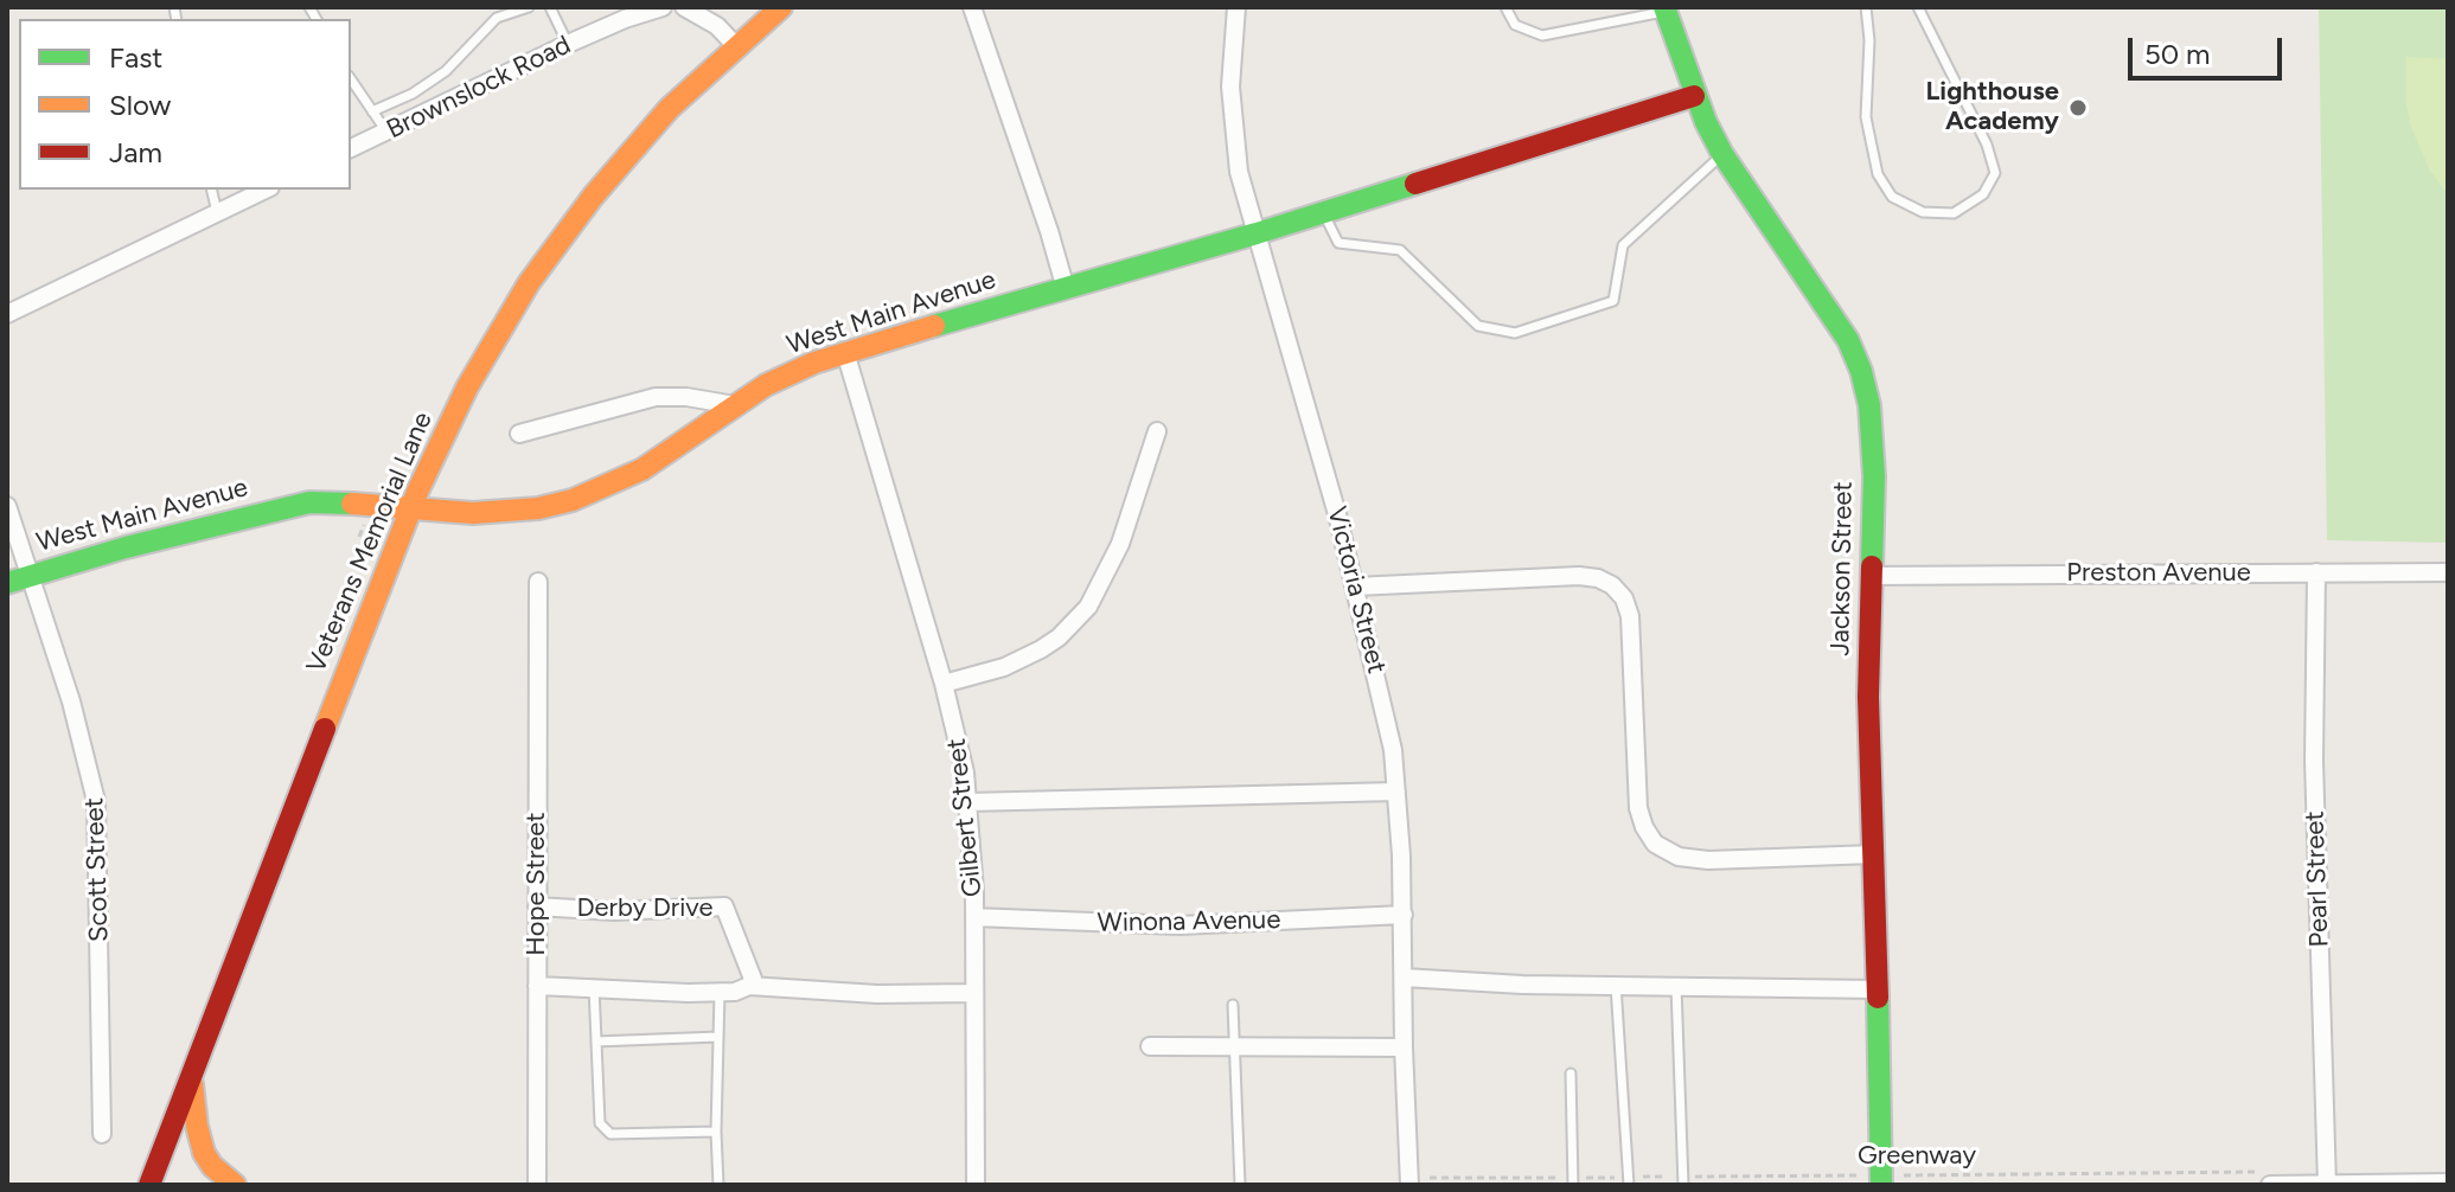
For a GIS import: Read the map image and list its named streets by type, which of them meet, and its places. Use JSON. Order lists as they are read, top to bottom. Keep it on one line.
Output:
{"streets":{"street":["Brownslock Road","West Main Avenue","Veterans Memorial Lane","Jackson Street","Preston Avenue","Victoria Street","Gilbert Street","Scott Street","Pearl Street","Hope Street","Derby Drive","Winona Avenue"],"path":["Greenway"]},"crossings":[["West Main Avenue","Veterans Memorial Lane"],["West Main Avenue","Jackson Street"],["West Main Avenue","Victoria Street"],["West Main Avenue","Gilbert Street"],["West Main Avenue","Scott Street"],["Jackson Street","Preston Avenue"],["Jackson Street","Greenway"],["Preston Avenue","Pearl Street"],["Victoria Street","Winona Avenue"],["Victoria Street","Greenway"],["Gilbert Street","Winona Avenue"],["Hope Street","Derby Drive"]],"places":["Lighthouse Academy"],"legend":["Fast","Slow","Jam"],"scale_bar":"50 m"}
